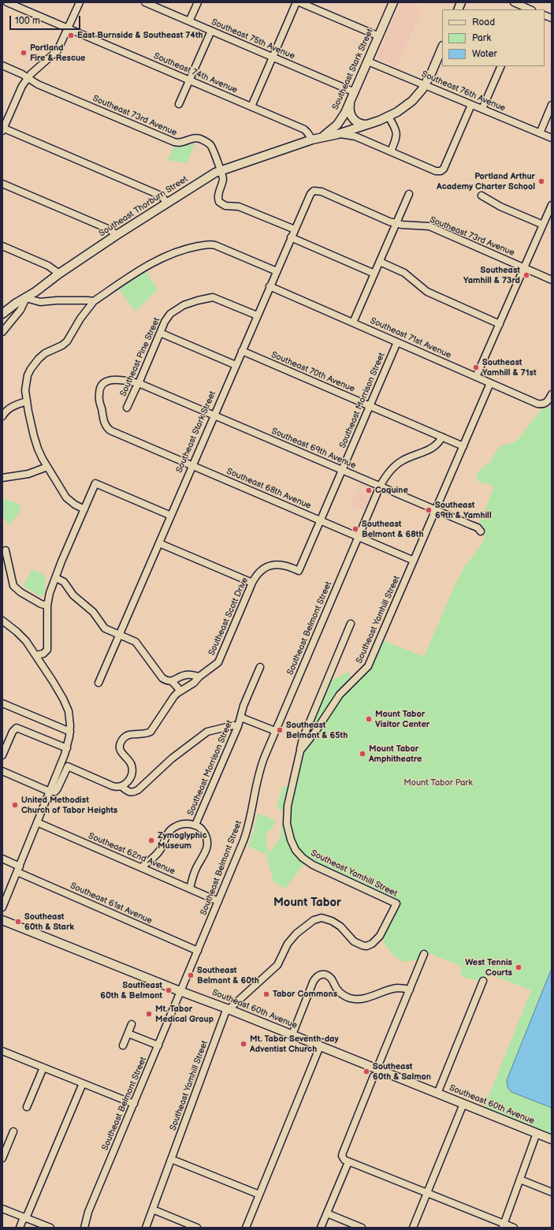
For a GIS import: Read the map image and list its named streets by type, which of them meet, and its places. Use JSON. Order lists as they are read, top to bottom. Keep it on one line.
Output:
{"streets":{"main road":["Southeast Stark Street","Southeast Thorburn Street","Southeast 60th Avenue"],"street":["Southeast 75th Avenue","Southeast 74th Avenue","Southeast 76th Avenue","Southeast 73rd Avenue","Southeast 71st Avenue","Southeast Pine Street","Southeast 70th Avenue","Southeast Morrison Street","Southeast 69th Avenue","Southeast 68th Avenue","Southeast Scott Drive","Southeast Yamhill Street","Southeast Belmont Street","Southeast 62nd Avenue","Southeast 61st Avenue"]},"crossings":[["Southeast 75th Avenue","Southeast Stark Street"],["Southeast Stark Street","Southeast 76th Avenue"],["Southeast Stark Street","Southeast 73rd Avenue"],["Southeast Stark Street","Southeast Thorburn Street"],["Southeast Stark Street","Southeast 71st Avenue"],["Southeast Stark Street","Southeast Pine Street"],["Southeast Stark Street","Southeast 70th Avenue"],["Southeast Stark Street","Southeast 69th Avenue"],["Southeast Stark Street","Southeast 68th Avenue"],["Southeast 74th Avenue","Southeast Thorburn Street"],["Southeast 73rd Avenue","Southeast Thorburn Street"],["Southeast 71st Avenue","Southeast Morrison Street"],["Southeast 71st Avenue","Southeast Yamhill Street"],["Southeast Pine Street","Southeast 69th Avenue"],["Southeast 70th Avenue","Southeast Morrison Street"],["Southeast 70th Avenue","Southeast Yamhill Street"],["Southeast 70th Avenue","Southeast Belmont Street"],["Southeast Morrison Street","Southeast 69th Avenue"],["Southeast Morrison Street","Southeast 68th Avenue"],["Southeast Morrison Street","Southeast Scott Drive"],["Southeast Morrison Street","Southeast 62nd Avenue"],["Southeast 69th Avenue","Southeast 68th Avenue"],["Southeast 69th Avenue","Southeast Yamhill Street"],["Southeast 69th Avenue","Southeast Belmont Street"],["Southeast 68th Avenue","Southeast Yamhill Street"],["Southeast 68th Avenue","Southeast Belmont Street"],["Southeast Yamhill Street","Southeast 60th Avenue"],["Southeast Belmont Street","Southeast 62nd Avenue"],["Southeast Belmont Street","Southeast 61st Avenue"],["Southeast Belmont Street","Southeast 60th Avenue"]],"districts":["Mount Tabor"],"parks":["Mount Tabor Park"],"places":["East Burnside & Southeast 74th","Portland Fire & Rescue","Portland Arthur Academy Charter School","Southeast Yamhill & 73rd","Southeast Yamhill & 71st","Coquine","Southeast 69th & Yamhill","Southeast Belmont & 68th","Mount Tabor Visitor Center","Southeast Belmont & 65th","Mount Tabor Amphitheatre","United Methodist Church of Tabor Heights","Zymoglyphic Museum","Southeast 60th & Stark","West Tennis Courts","Southeast Belmont & 60th","Southeast 60th & Belmont","Tabor Commons","Mt. Tabor Medical Group","Mt. Tabor Seventh-day Adventist Church","Southeast 60th & Salmon"],"legend":["Road","Park","Water"],"scale_bar":"100 m"}
